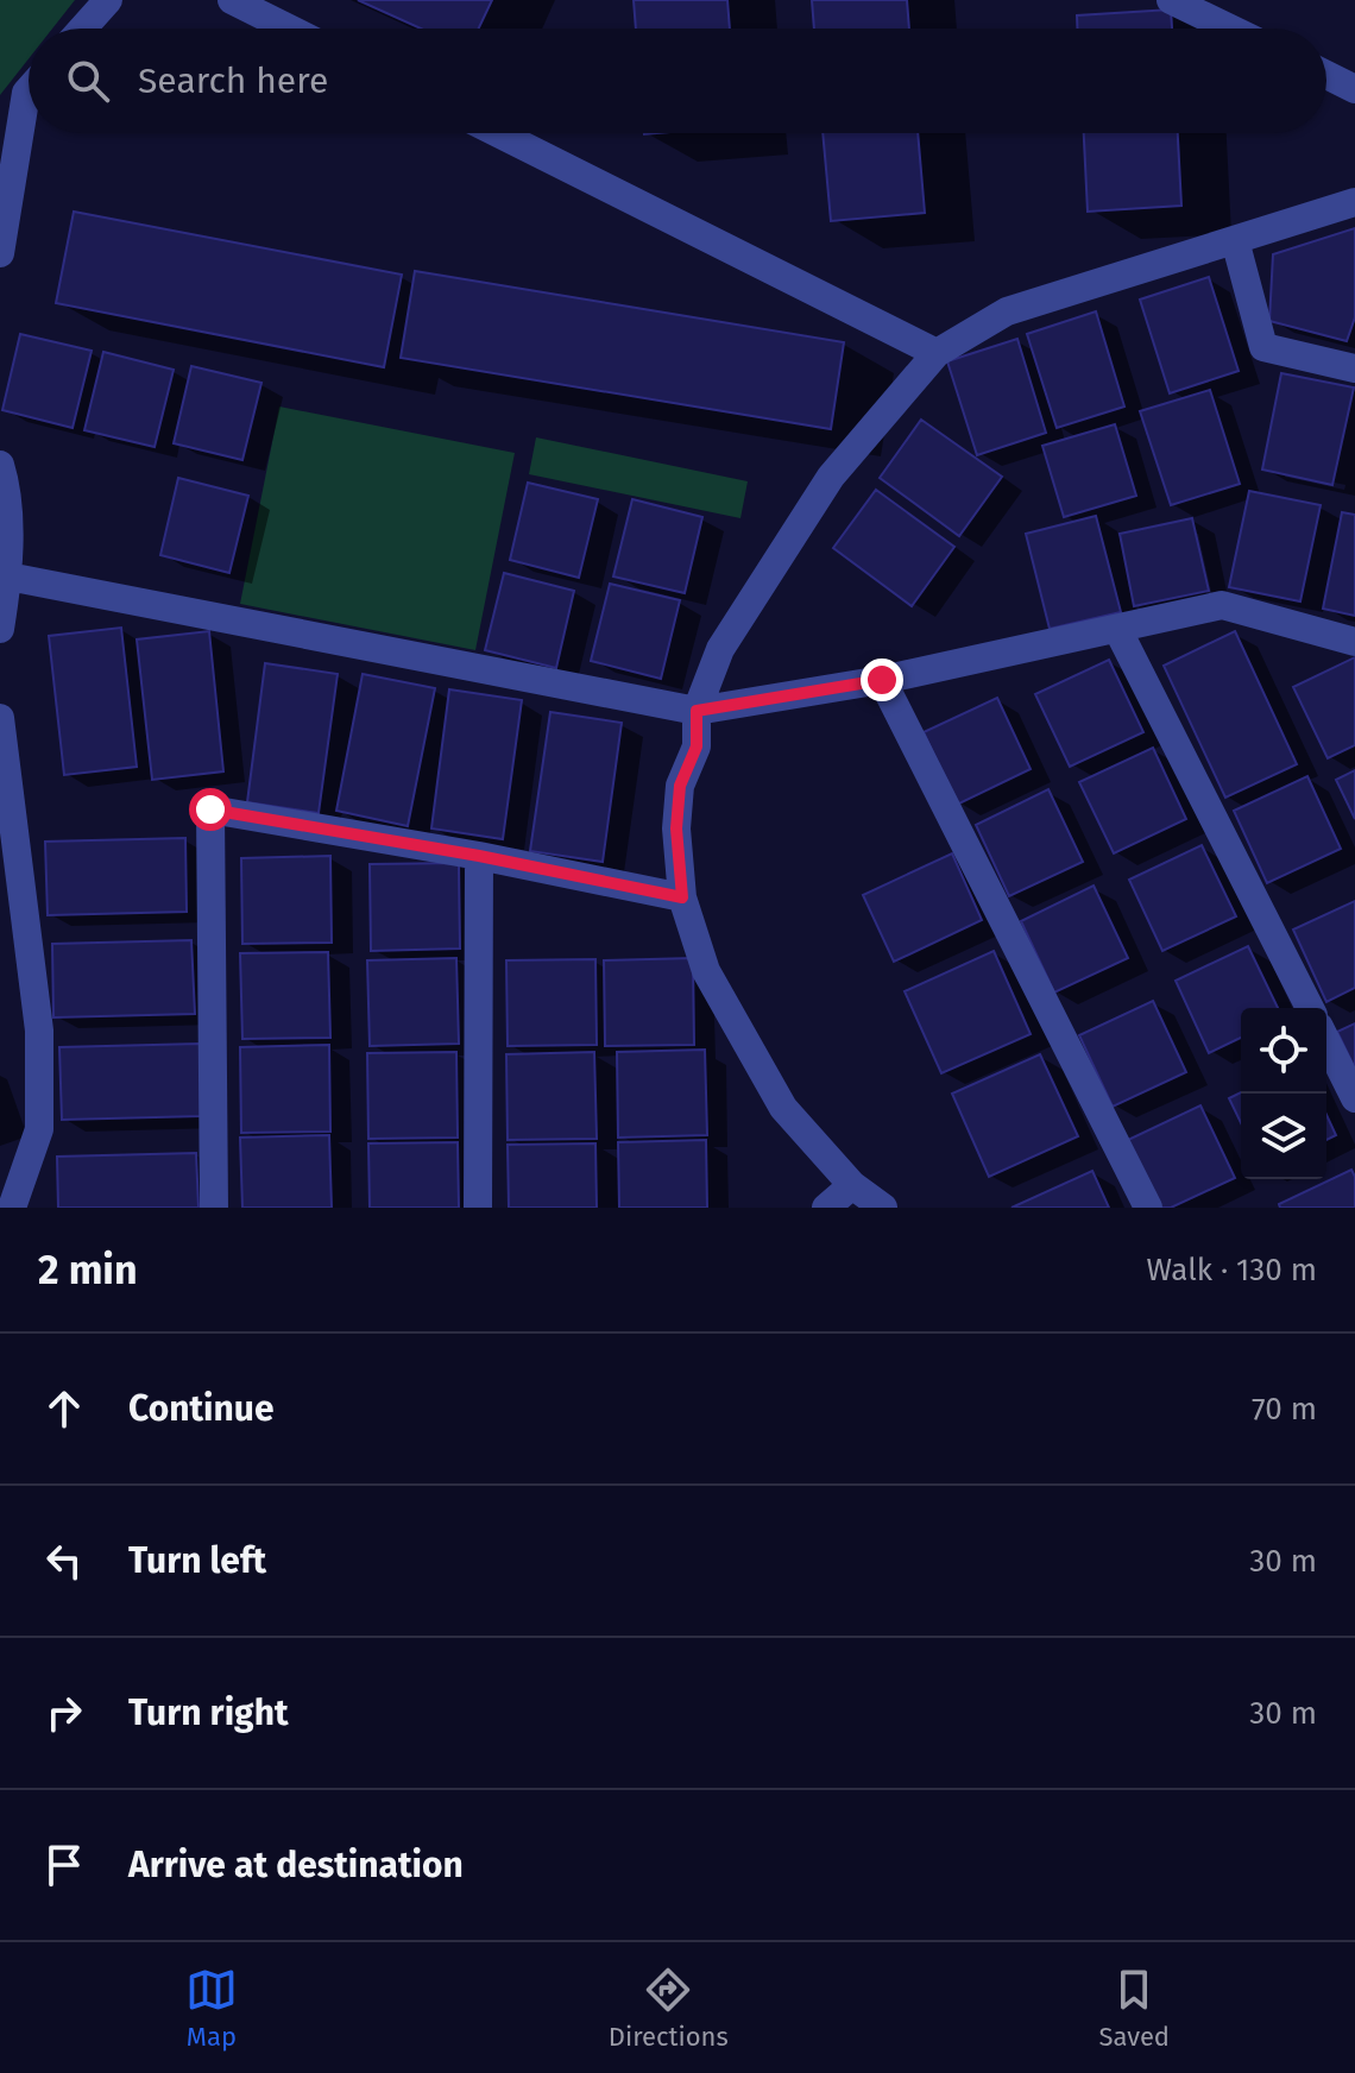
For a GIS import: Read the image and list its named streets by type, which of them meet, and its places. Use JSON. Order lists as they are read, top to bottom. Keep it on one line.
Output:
{"page":{"search":"Search here","heading":["2 min","Walk · 130 m"],"list":[["Continue","70 m"],["Turn left","30 m"],["Turn right","30 m"],"Arrive at destination"],"nav":["Map","Directions","Saved"]}}
